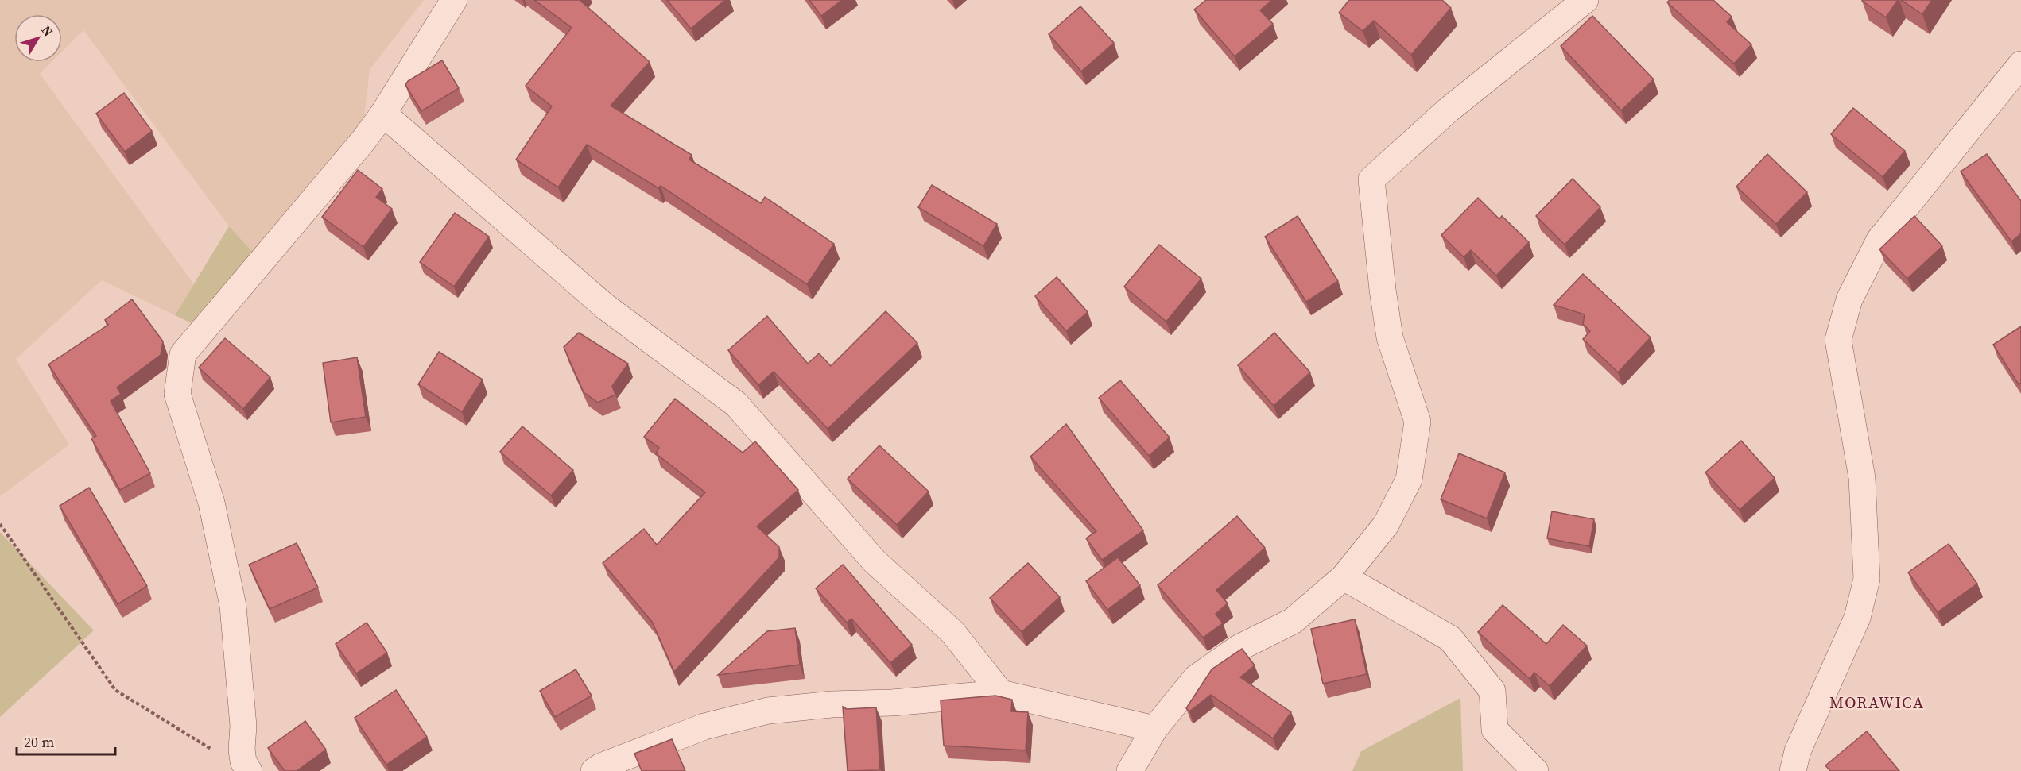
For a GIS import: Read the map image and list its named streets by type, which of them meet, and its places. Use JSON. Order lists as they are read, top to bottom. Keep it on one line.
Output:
{"districts":["MORAWICA"],"scale_bar":"20 m","north":"top right"}
